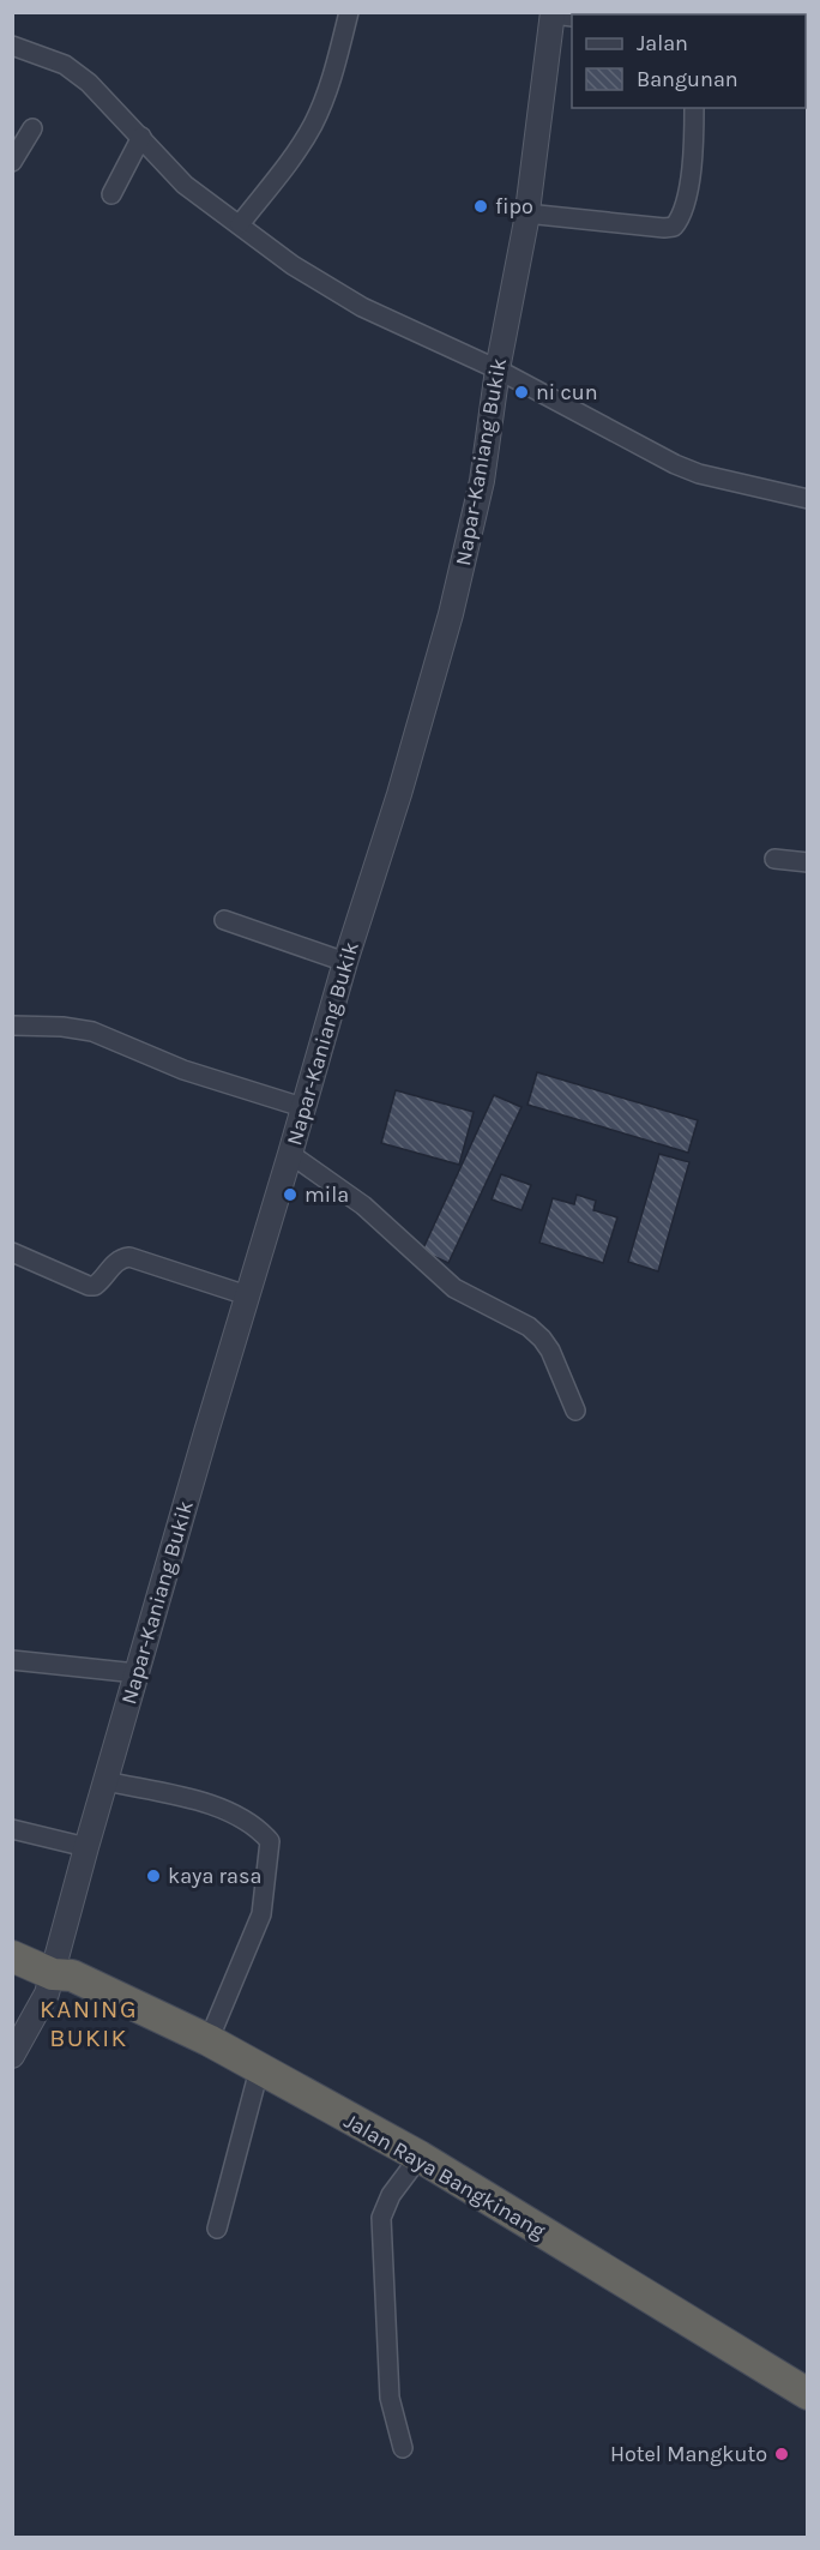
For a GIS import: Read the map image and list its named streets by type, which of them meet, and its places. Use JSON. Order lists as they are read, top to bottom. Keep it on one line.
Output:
{"streets":{"highway":["Jalan Raya Bangkinang"],"street":["Napar-Kaniang Bukik"]},"crossings":[["Napar-Kaniang Bukik","Jalan Raya Bangkinang"]],"districts":["KANING BUKIK"],"places":["fipo","ni cun","mila","kaya rasa","Hotel Mangkuto"],"legend":["Jalan","Bangunan"]}
